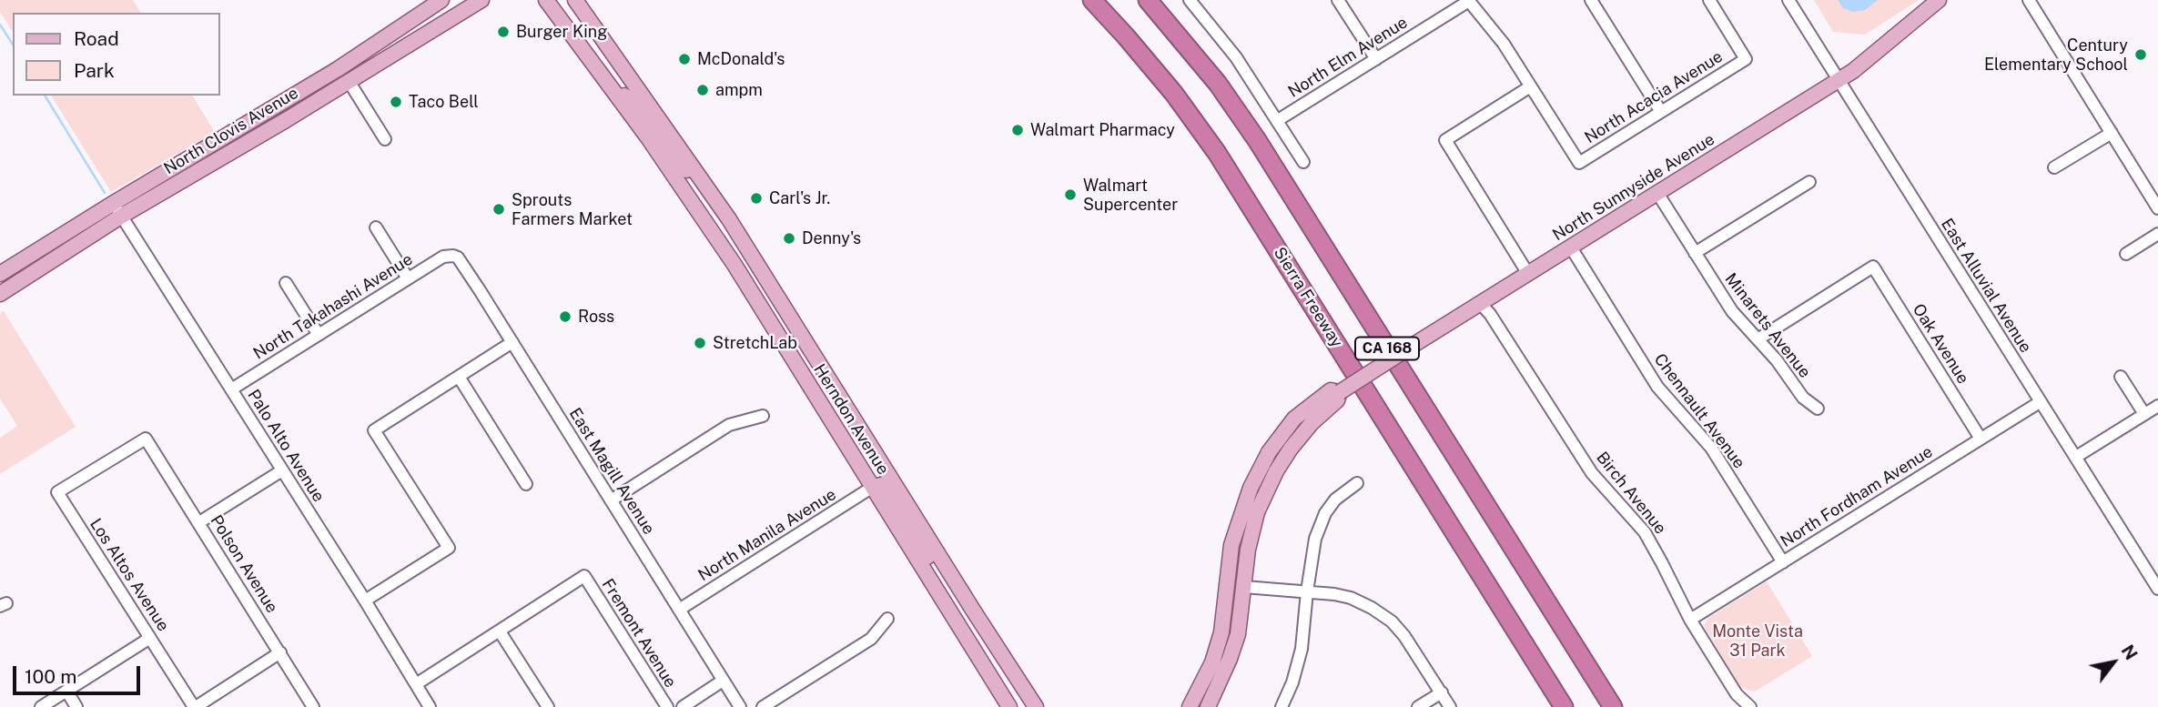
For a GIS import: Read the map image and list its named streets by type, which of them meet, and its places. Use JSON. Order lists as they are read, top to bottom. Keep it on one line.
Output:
{"streets":{"highway":["Sierra Freeway","CA 168"],"main road":["North Clovis Avenue","North Sunnyside Avenue","Herndon Avenue"],"street":["North Elm Avenue","North Acacia Avenue","East Alluvial Avenue","North Takahashi Avenue","Minarets Avenue","Oak Avenue","Chennault Avenue","Palo Alto Avenue","East Magill Avenue","Birch Avenue","North Fordham Avenue","North Manila Avenue","Polson Avenue","Los Altos Avenue","Fremont Avenue"]},"crossings":[["North Clovis Avenue","Palo Alto Avenue"],["North Sunnyside Avenue","East Alluvial Avenue"],["North Sunnyside Avenue","Minarets Avenue"],["North Sunnyside Avenue","Chennault Avenue"],["North Sunnyside Avenue","Birch Avenue"],["East Alluvial Avenue","North Fordham Avenue"],["North Takahashi Avenue","Palo Alto Avenue"],["North Takahashi Avenue","East Magill Avenue"],["Minarets Avenue","Oak Avenue"],["Oak Avenue","North Fordham Avenue"],["Chennault Avenue","North Fordham Avenue"],["Herndon Avenue","North Manila Avenue"],["East Magill Avenue","North Manila Avenue"],["Birch Avenue","North Fordham Avenue"],["Polson Avenue","Los Altos Avenue"]],"parks":["Monte Vista 31 Park"],"places":["Burger King","Century Elementary School","McDonald's","ampm","Taco Bell","Walmart Pharmacy","Walmart Supercenter","Carl's Jr.","Sprouts Farmers Market","Denny's","Ross","StretchLab"],"legend":["Road","Park"],"scale_bar":"100 m","north":"top right"}
